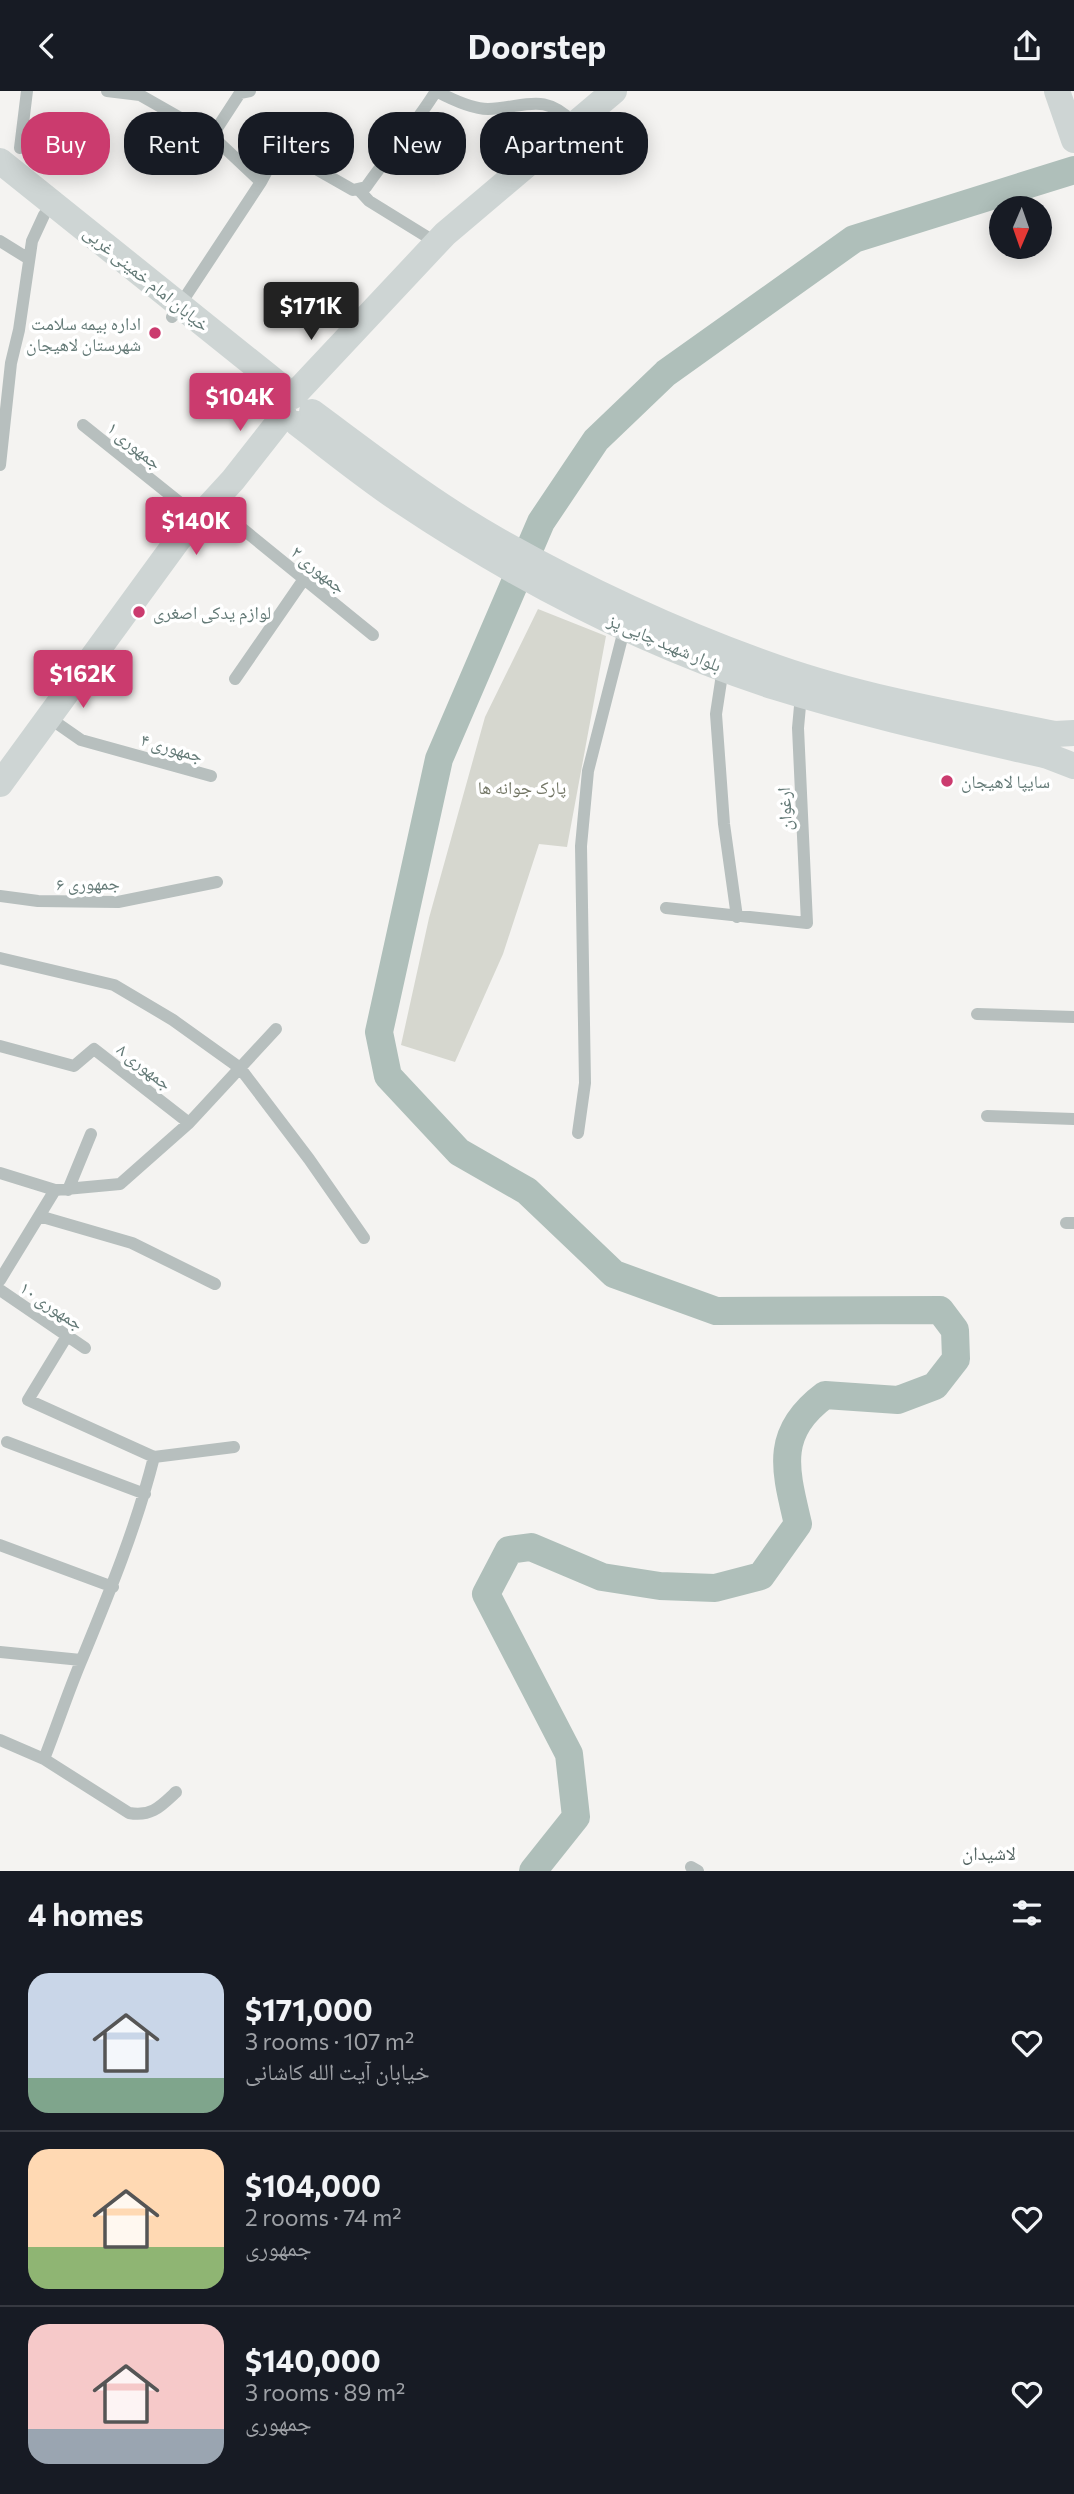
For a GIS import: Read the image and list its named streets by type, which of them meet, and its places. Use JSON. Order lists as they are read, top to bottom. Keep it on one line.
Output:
{"streets":{"main road":["خیابان امام خمینی غربی","بلوار شهید چایی پز"],"street":["جمهوری ۱","جمهوری ۲","جمهوری ۴","ارغوان","جمهوری ۶","جمهوری ۸","جمهوری ۱۰"]},"crossings":[["خیابان امام خمینی غربی","بلوار شهید چایی پز"],["جمهوری ۱","جمهوری ۲"],["بلوار شهید چایی پز","ارغوان"]],"districts":["لاشیدان"],"parks":["پارک جوانه ها"],"places":["اداره بیمه سلامت شهرستان لاهیجان","لوازم یدکی اصغری","سایپا لاهیجان"],"north":"bottom","page":{"header":"Doorstep","chip":["Buy","Rent","Filters","New","Apartment"],"price":["$171K","$104K","$140K","$162K"],"heading":"4 homes","list":[{"name":"$171,000","note":"3 rooms · 107 m² · خیابان آیت الله کاشانی"},{"name":"$104,000","note":"2 rooms · 74 m² · جمهوری"},{"name":"$140,000","note":"3 rooms · 89 m² · جمهوری"}]}}
